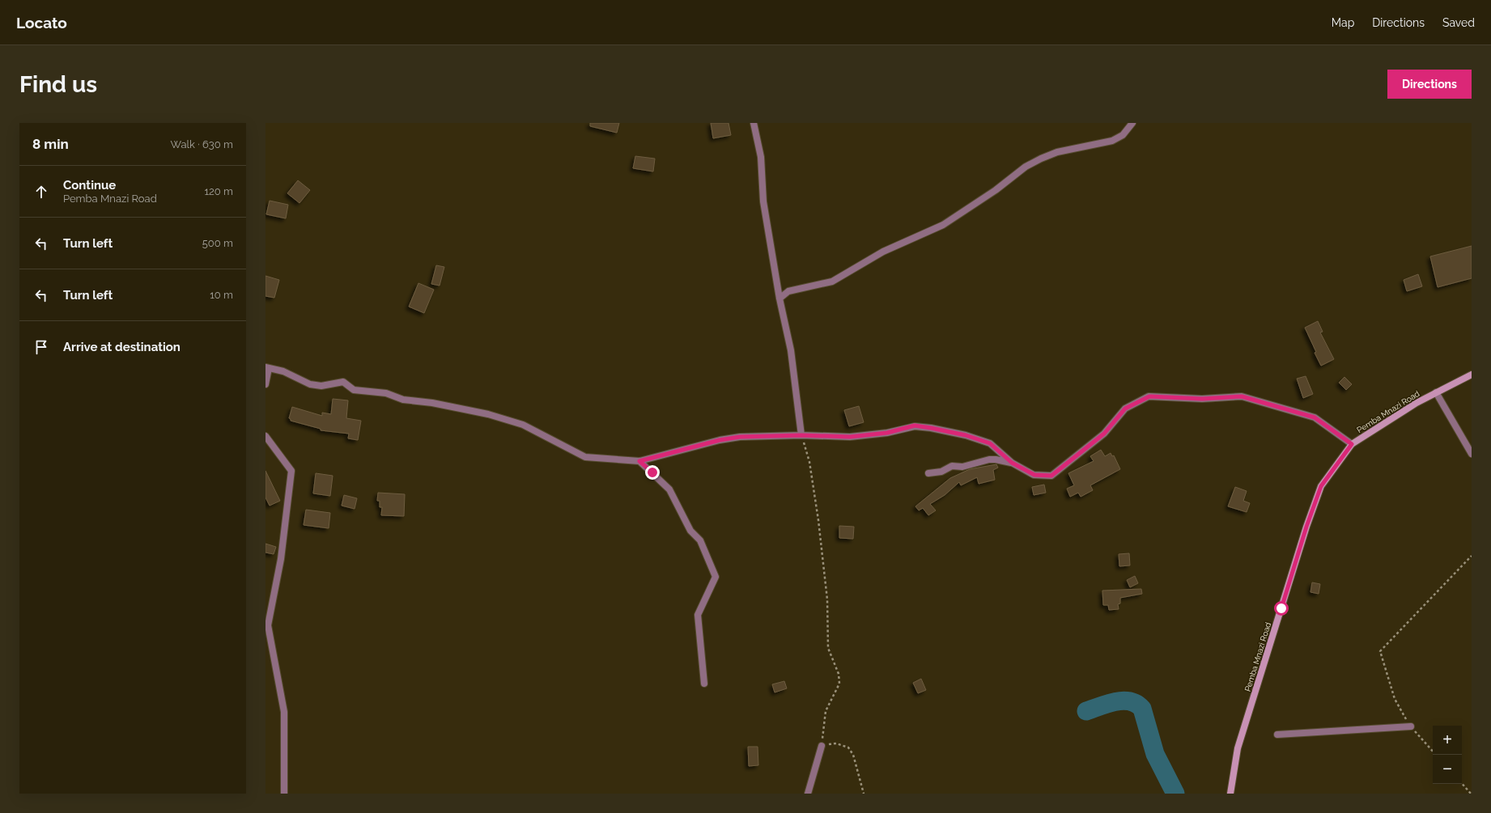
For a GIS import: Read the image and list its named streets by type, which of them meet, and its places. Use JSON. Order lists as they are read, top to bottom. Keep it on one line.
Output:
{"streets":{"main road":["Pemba Mnazi Road"]},"page":{"header":"Locato","nav":["Map","Directions","Saved"],"buttons":"Directions","title":"Find us","heading":["8 min","Walk · 630 m"],"list":[["Continue","Pemba Mnazi Road","120 m"],["Turn left","500 m"],["Turn left","10 m"],"Arrive at destination"],"map_buttons":["+","−"]}}
